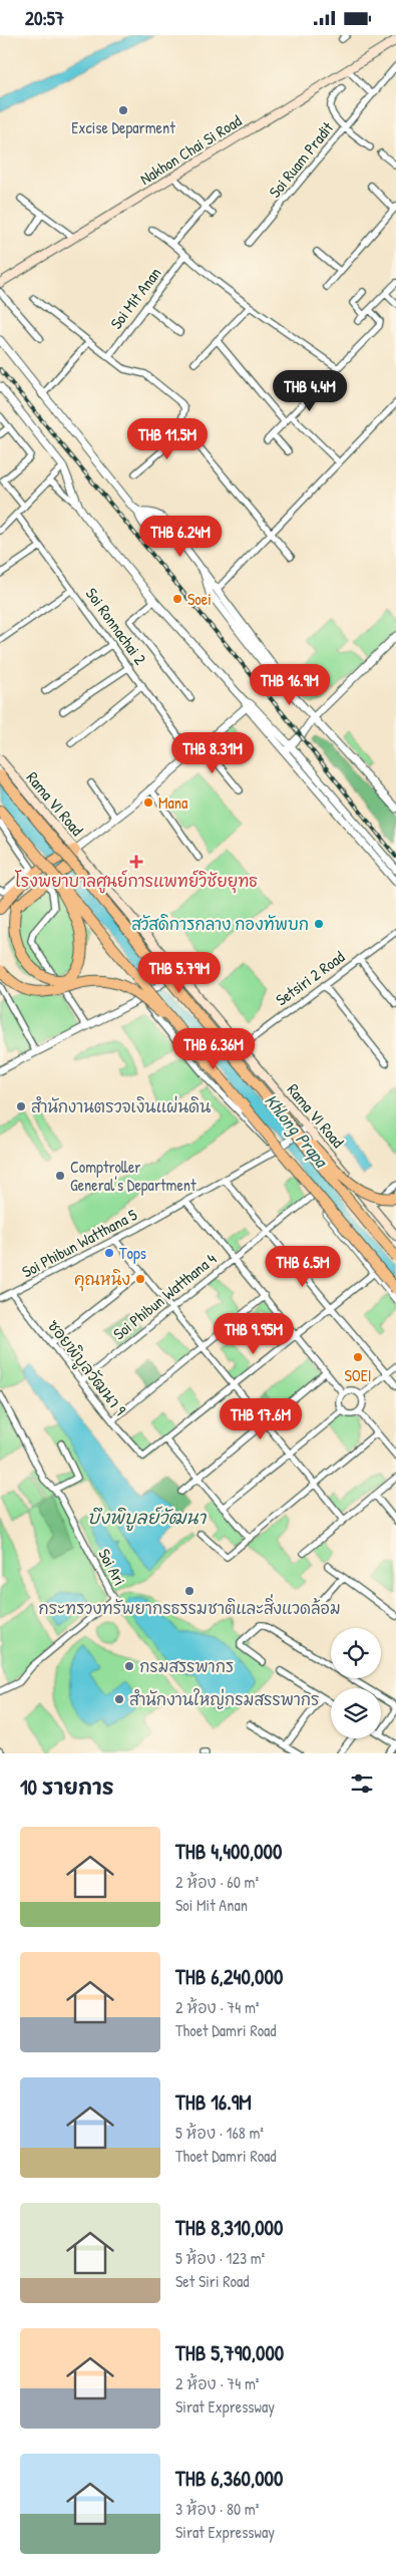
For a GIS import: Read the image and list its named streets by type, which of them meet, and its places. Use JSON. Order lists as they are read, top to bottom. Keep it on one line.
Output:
{"streets":{"main road":["Nakhon Chai Si Road","Rama VI Road"],"street":["Soi Ruam Pradit","Soi Mit Anan","Soi Ronnachai 2","Setsiri 2 Road","Soi Phibun Watthana 5","Soi Phibun Watthana 4","ซอยพิบูลวัฒนา 9","Soi Ari"]},"crossings":[["Rama VI Road","Setsiri 2 Road"],["Soi Phibun Watthana 5","ซอยพิบูลวัฒนา 9"],["Soi Phibun Watthana 4","ซอยพิบูลวัฒนา 9"]],"water":["Khlong Prapa","บึงพิบูลย์วัฒนา"],"places":{"other":["Excise Deparment","Soei","Mana","สวัสดิการกลาง กองทัพบก","สำนักงานตรวจเงินแผ่นดิน","Comptroller General's Department","Tops","คุณหนิง","SOEI","กระทรวงทรัพยากรธรรมชาติและสิ่งแวดล้อม","กรมสรรพากร","สำนักงานใหญ่กรมสรรพากร"],"health":["โรงพยาบาลศูนย์การแพทย์วิชัยยุทธ"]},"page":{"status":"20:57","price":["THB 4.4M","THB 11.5M","THB 6.24M","THB 16.9M","THB 8.31M","THB 5.79M","THB 6.36M","THB 6.5M","THB 9.95M","THB 17.6M"],"heading":"10 รายการ","list":[{"name":"THB 4,400,000","note":"2 ห้อง · 60 m² · Soi Mit Anan"},{"name":"THB 6,240,000","note":"2 ห้อง · 74 m² · Thoet Damri Road"},{"name":"THB 16.9M","note":"5 ห้อง · 168 m² · Thoet Damri Road"},{"name":"THB 8,310,000","note":"5 ห้อง · 123 m² · Set Siri Road"},{"name":"THB 5,790,000","note":"2 ห้อง · 74 m² · Sirat Expressway"},{"name":"THB 6,360,000","note":"3 ห้อง · 80 m² · Sirat Expressway"}]}}
